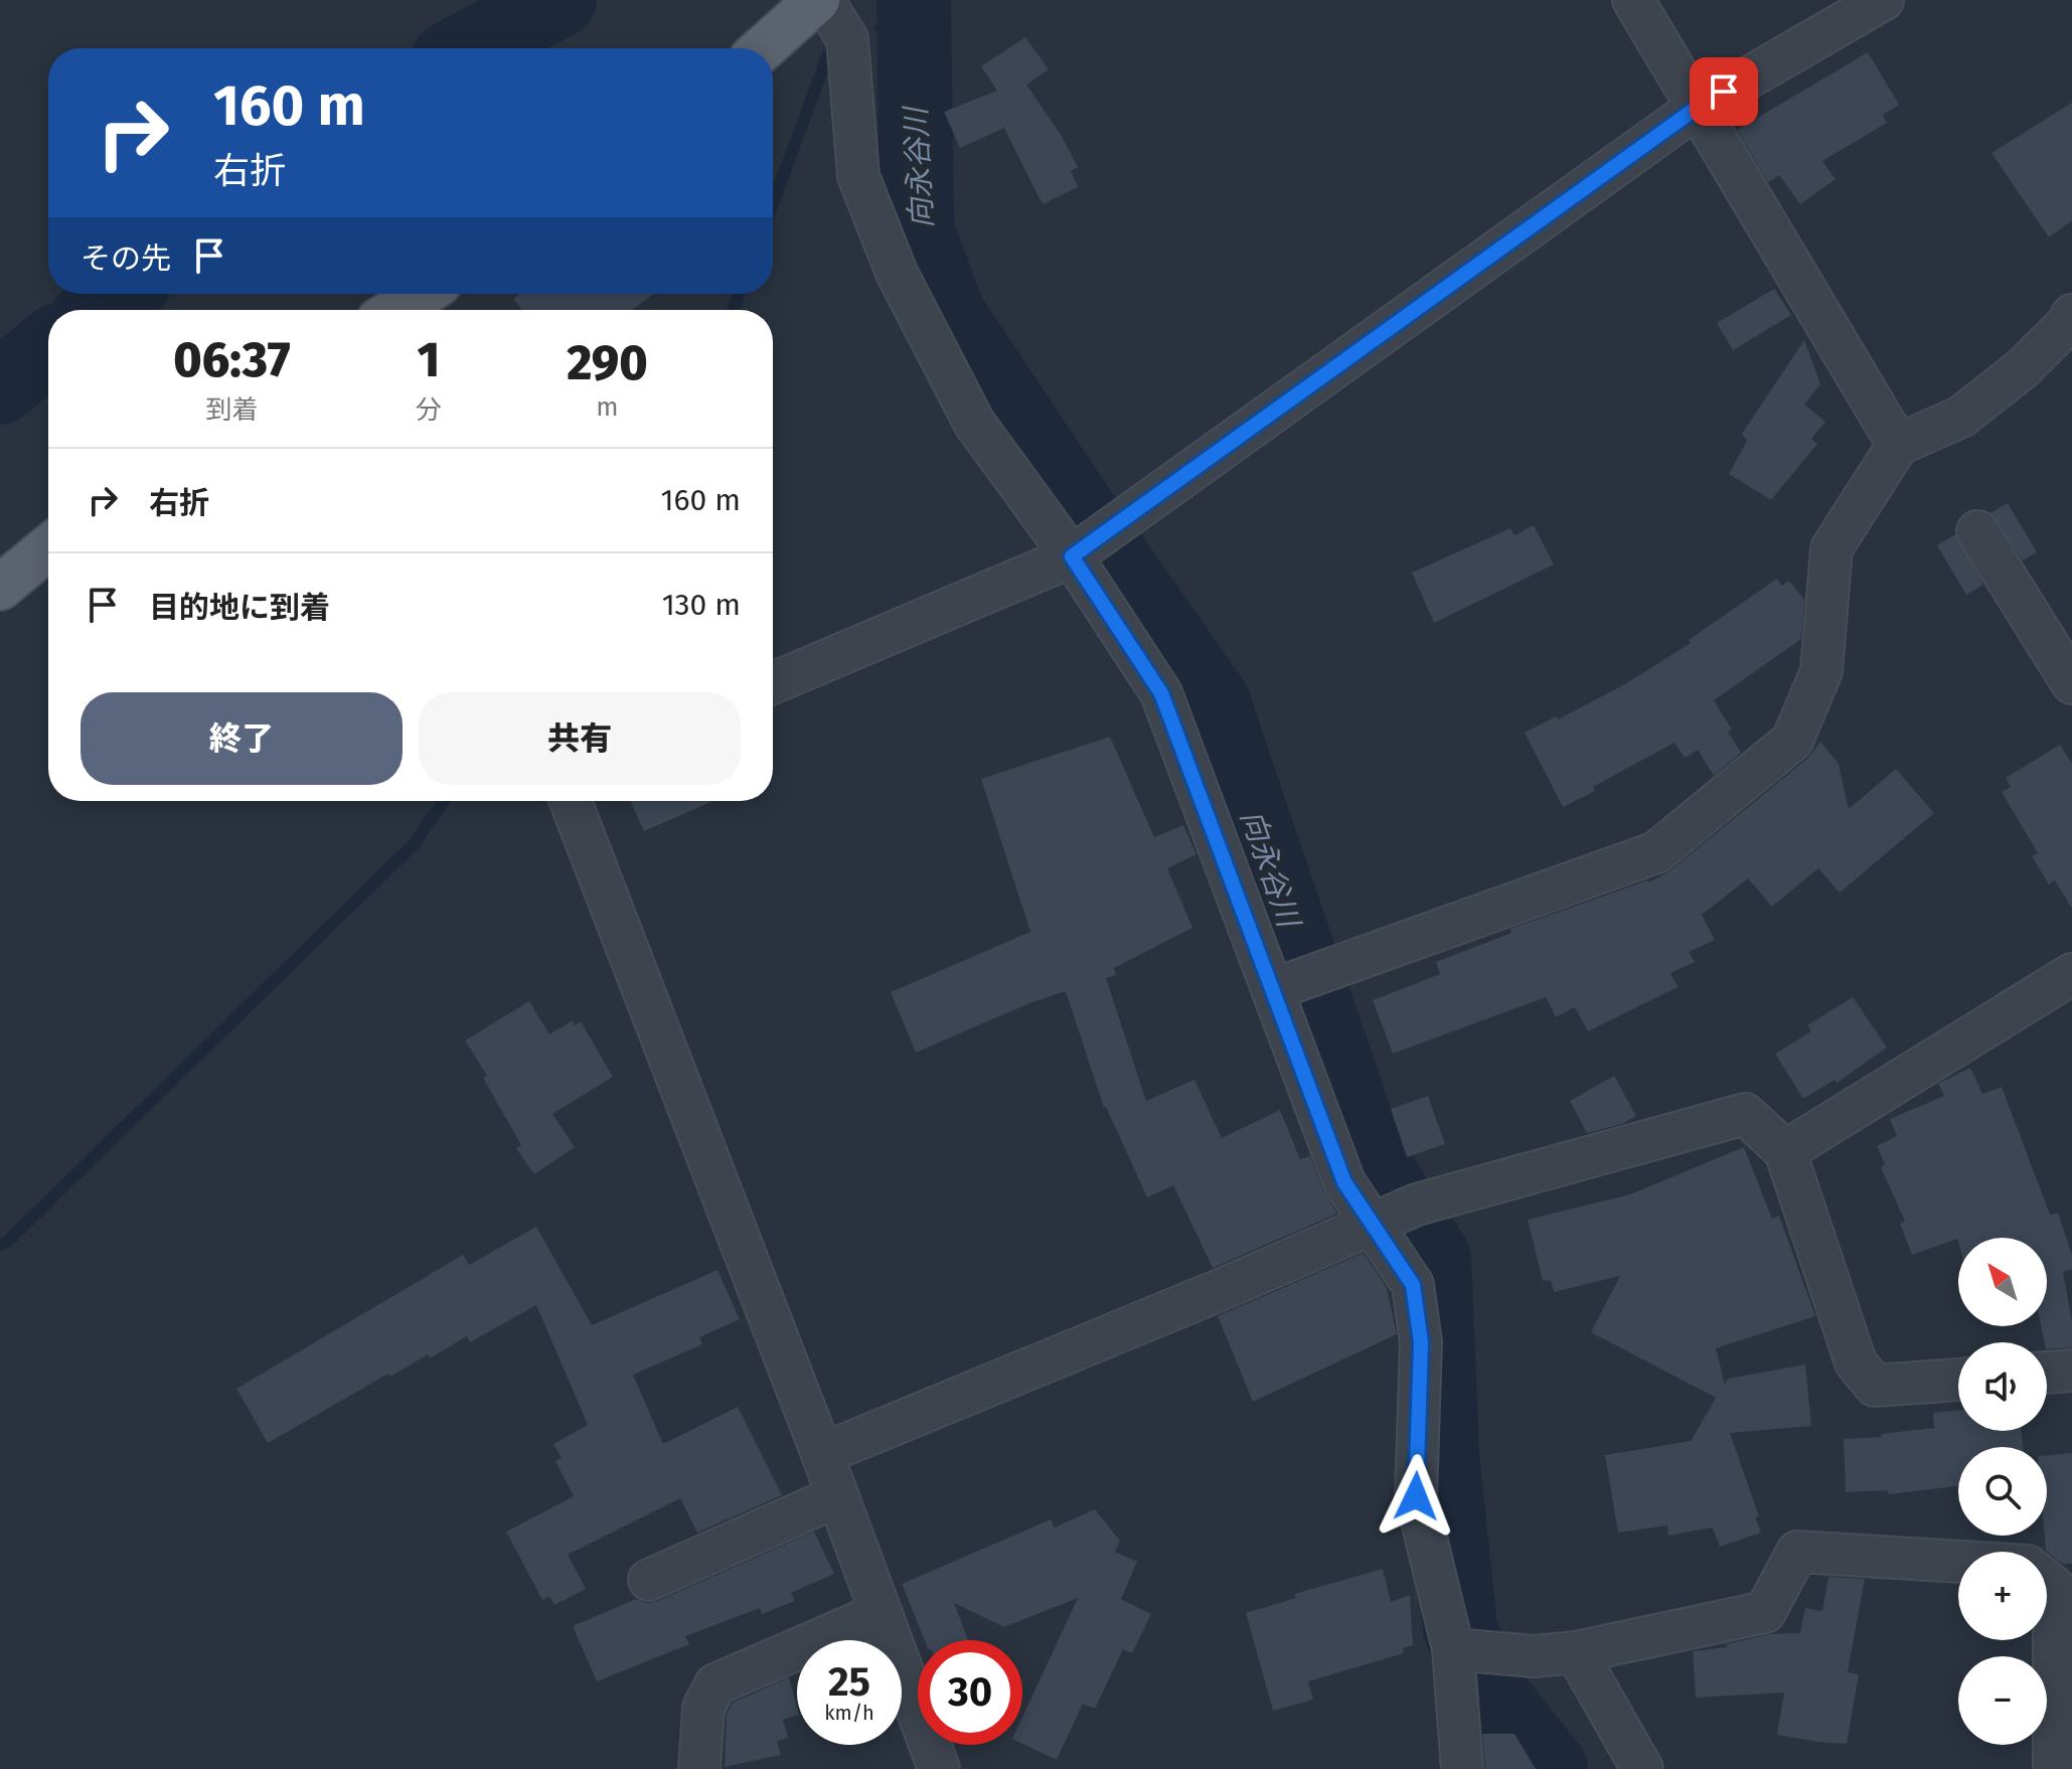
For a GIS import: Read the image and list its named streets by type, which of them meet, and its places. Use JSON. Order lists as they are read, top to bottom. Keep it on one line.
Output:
{"water":["向永谷川"],"north":"top left","page":{"turn":["160 m","右折"],"then":"その先","eta":["06:37","到着","1","分","290","m"],"list":[{"name":"右折","value":"160 m"},{"name":"目的地に到着","value":"130 m"}],"buttons":["終了","共有"],"map_buttons":["+","−"],"speed":"25 km/h","limit":"30"}}
